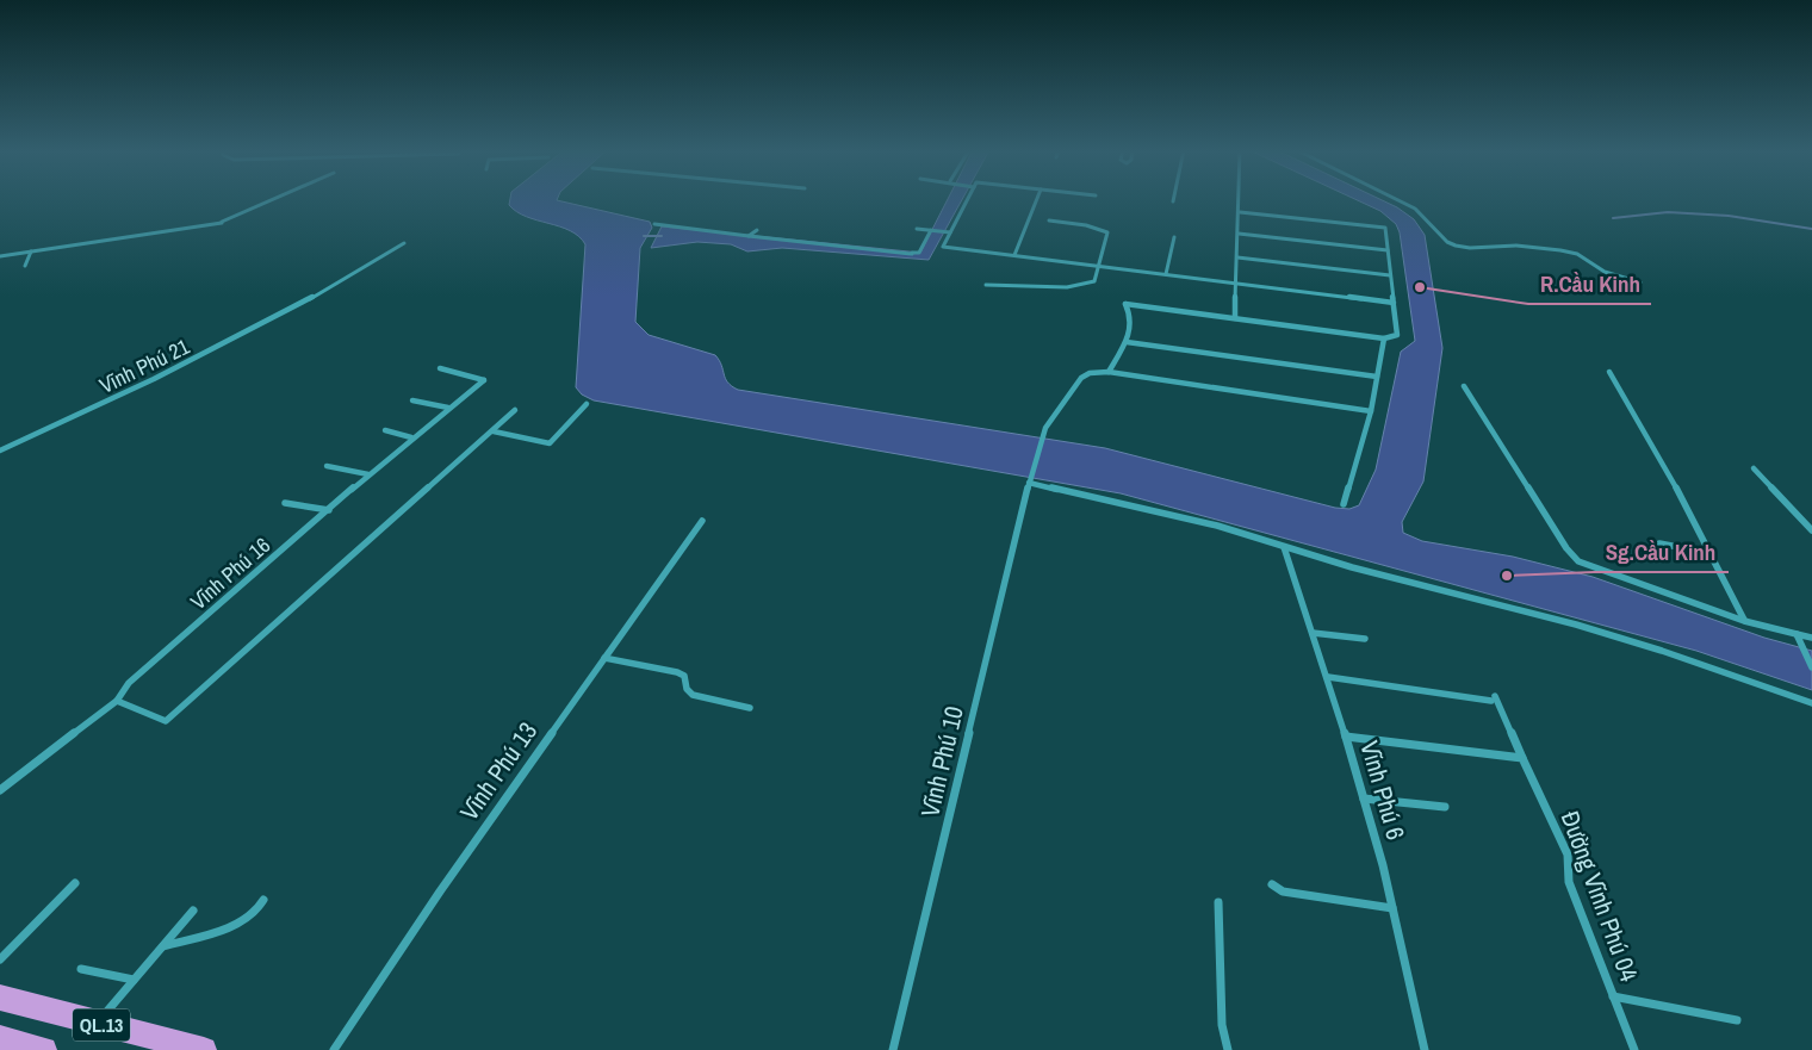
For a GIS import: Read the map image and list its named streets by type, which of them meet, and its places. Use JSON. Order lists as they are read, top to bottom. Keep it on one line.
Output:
{"streets":{"highway":["QL.13"],"street":["Vĩnh Phú 21","Vĩnh Phú 16","Vĩnh Phú 10","Vĩnh Phú 13","Vĩnh Phú 6","Đường Vĩnh Phú 04"]},"crossings":[["Vĩnh Phú 6","Đường Vĩnh Phú 04"]],"places":["R.Cầu Kinh","Sg.Cầu Kinh"]}
